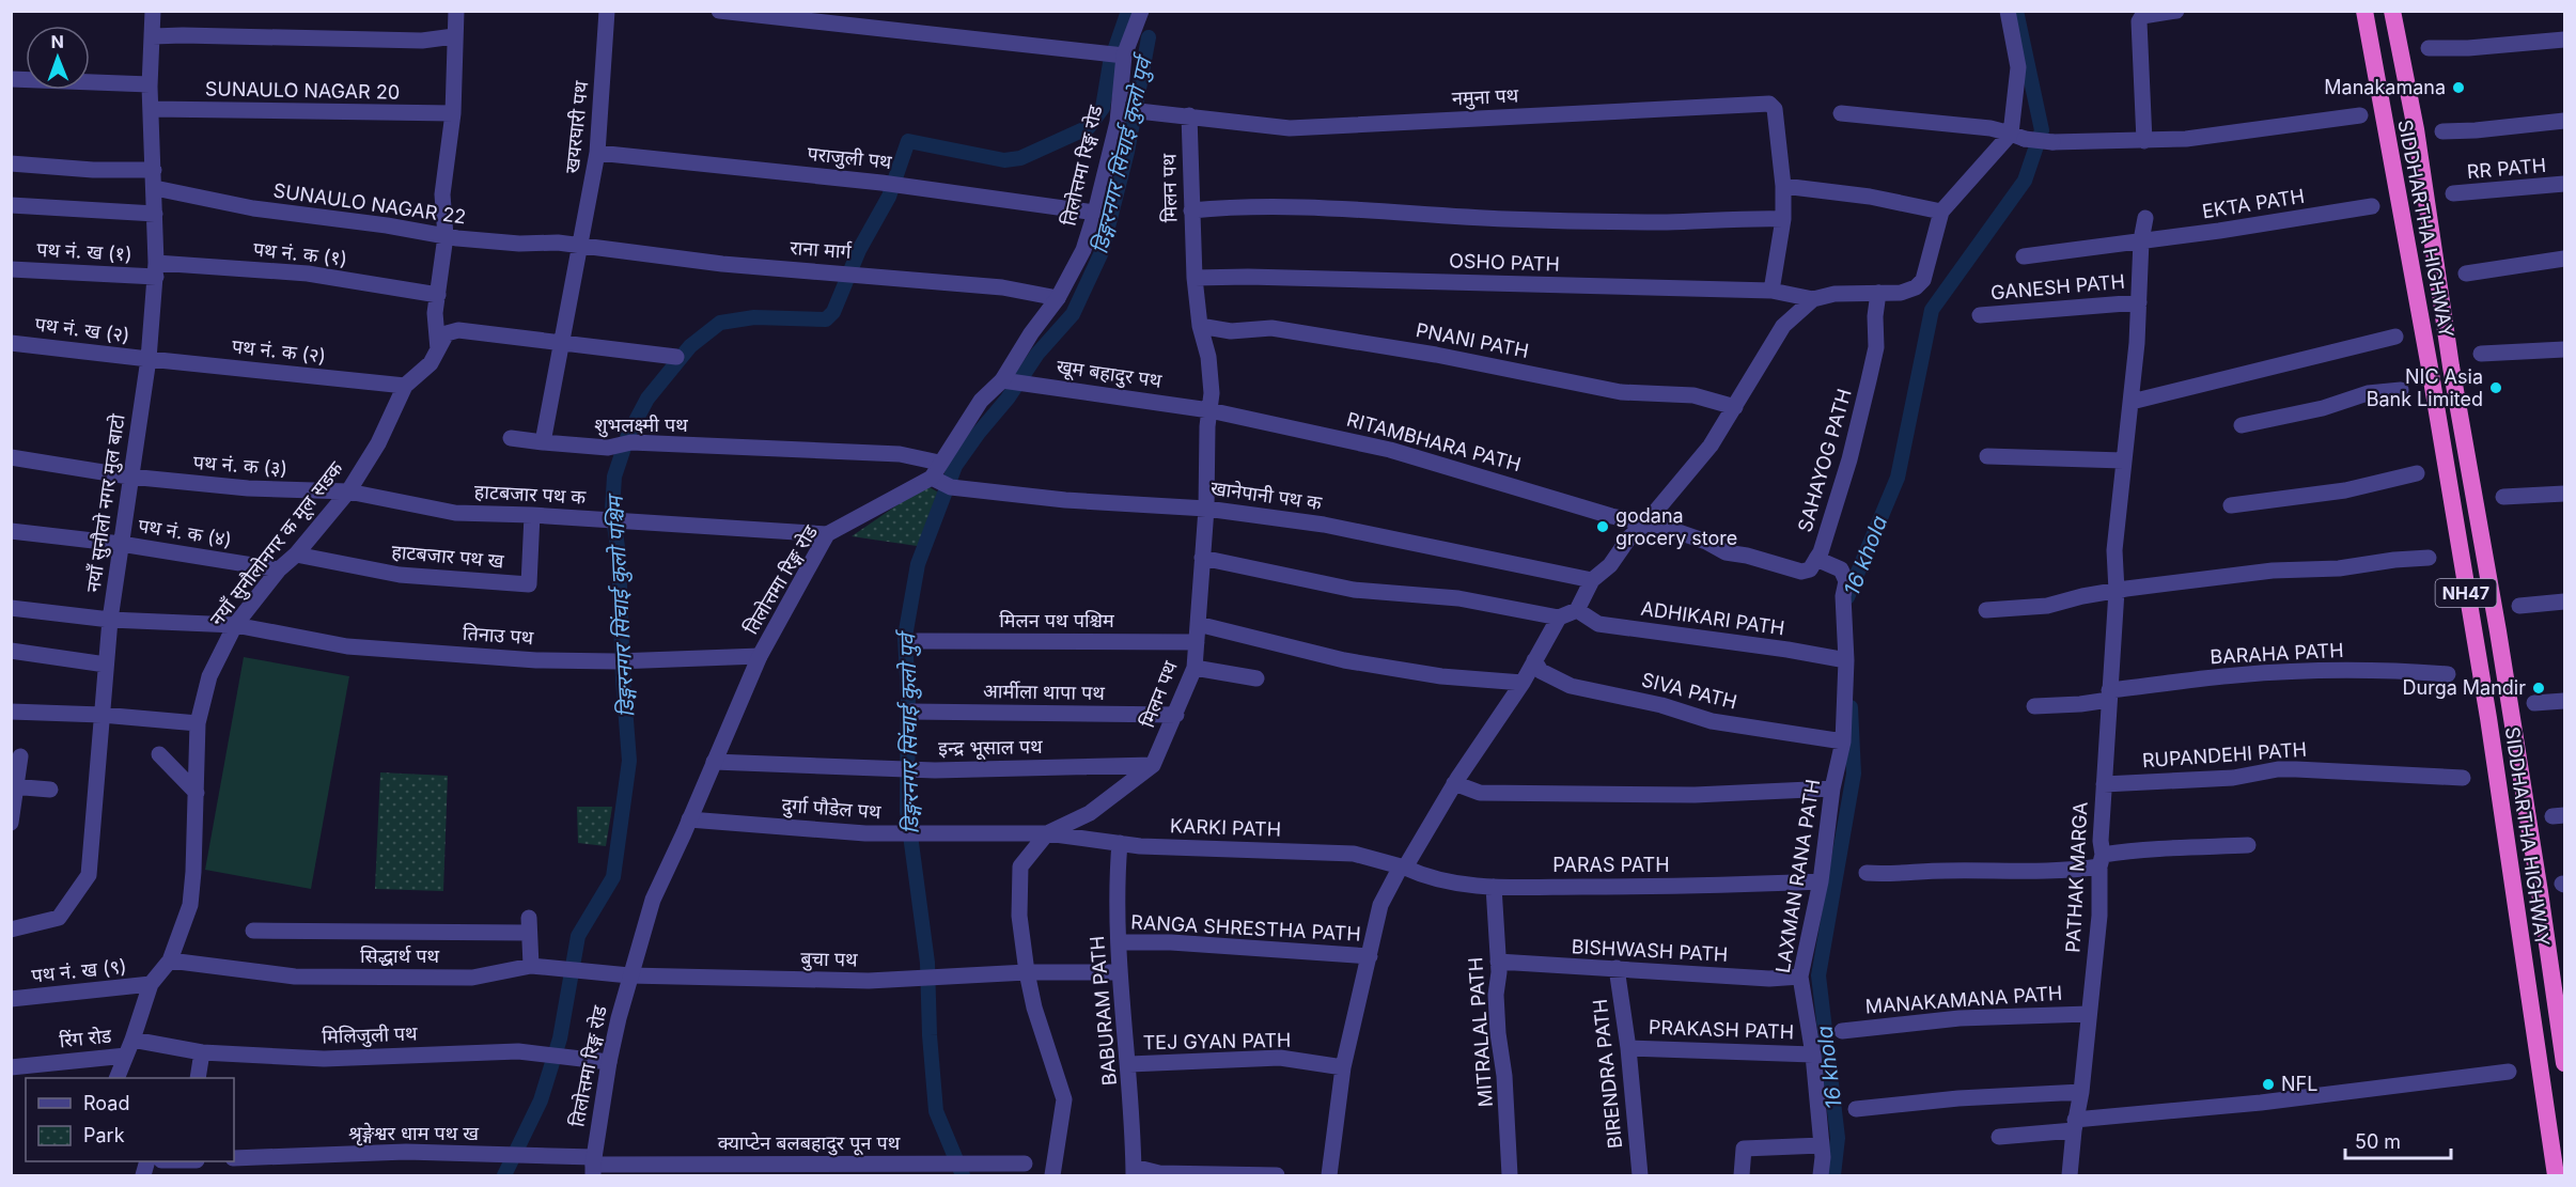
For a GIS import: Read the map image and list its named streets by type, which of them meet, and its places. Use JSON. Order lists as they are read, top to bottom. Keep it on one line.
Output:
{"streets":{"highway":["SIDDHARTHA HIGHWAY","NH47"],"street":["SUNAULO NAGAR 20","नमुना पथ","खयरघारी पथ","पराजुली पथ","तिलोत्तमा रिङ्ग रोड","RR PATH","मिलन पथ","SUNAULO NAGAR 22","EKTA PATH","राना मार्ग","पथ नं. ख (१)","पथ नं. क (१)","OSHO PATH","GANESH PATH","पथ नं. ख (२)","PNANI PATH","पथ नं. क (२)","खूम बहादुर पथ","शुभलक्ष्मी पथ","RITAMBHARA PATH","SAHAYOG PATH","पथ नं. क (३)","हाटबजार पथ क","खानेपानी पथ क","नयाँ सुनौलो नगर मुल बाटो","पथ नं. क (४)","नयाँ सुनौलोनगर क मूल सडक","हाटबजार पथ ख","ADHIKARI PATH","मिलन पथ पश्चिम","तिनाउ पथ","BARAHA PATH","SIVA PATH","आर्मीला थापा पथ","इन्द्र भूसाल पथ","RUPANDEHI PATH","दुर्गा पौडेल पथ","KARKI PATH","PARAS PATH","LAXMAN RANA PATH","PATHAK MARGA","RANGA SHRESTHA PATH","BISHWASH PATH","सिद्धार्थ पथ","बुचा पथ","पथ नं. ख (९)","MANAKAMANA PATH","BABURAM PATH","PRAKASH PATH","MITRALAL PATH","मिलिजुली पथ","रिंग रोड","TEJ GYAN PATH","BIRENDRA PATH","श्रृङ्गेश्वर धाम पथ ख","क्याप्टेन बलबहादुर पून पथ"]},"crossings":[["SUNAULO NAGAR 20","नयाँ सुनौलो नगर मुल बाटो"],["नमुना पथ","तिलोत्तमा रिङ्ग रोड"],["नमुना पथ","मिलन पथ"],["खयरघारी पथ","पराजुली पथ"],["खयरघारी पथ","SUNAULO NAGAR 22"],["खयरघारी पथ","राना मार्ग"],["पराजुली पथ","तिलोत्तमा रिङ्ग रोड"],["तिलोत्तमा रिङ्ग रोड","राना मार्ग"],["तिलोत्तमा रिङ्ग रोड","खूम बहादुर पथ"],["तिलोत्तमा रिङ्ग रोड","शुभलक्ष्मी पथ"],["तिलोत्तमा रिङ्ग रोड","हाटबजार पथ क"],["तिलोत्तमा रिङ्ग रोड","खानेपानी पथ क"],["तिलोत्तमा रिङ्ग रोड","तिनाउ पथ"],["तिलोत्तमा रिङ्ग रोड","इन्द्र भूसाल पथ"],["तिलोत्तमा रिङ्ग रोड","दुर्गा पौडेल पथ"],["तिलोत्तमा रिङ्ग रोड","सिद्धार्थ पथ"],["तिलोत्तमा रिङ्ग रोड","बुचा पथ"],["तिलोत्तमा रिङ्ग रोड","मिलिजुली पथ"],["तिलोत्तमा रिङ्ग रोड","श्रृङ्गेश्वर धाम पथ ख"],["तिलोत्तमा रिङ्ग रोड","क्याप्टेन बलबहादुर पून पथ"],["मिलन पथ","OSHO PATH"],["मिलन पथ","PNANI PATH"],["मिलन पथ","खूम बहादुर पथ"],["मिलन पथ","RITAMBHARA PATH"],["मिलन पथ","खानेपानी पथ क"],["मिलन पथ","मिलन पथ पश्चिम"],["मिलन पथ","आर्मीला थापा पथ"],["मिलन पथ","इन्द्र भूसाल पथ"],["मिलन पथ","दुर्गा पौडेल पथ"],["मिलन पथ","KARKI PATH"],["मिलन पथ","बुचा पथ"],["SUNAULO NAGAR 22","राना मार्ग"],["SUNAULO NAGAR 22","नयाँ सुनौलो नगर मुल बाटो"],["EKTA PATH","PATHAK MARGA"],["पथ नं. ख (१)","पथ नं. क (१)"],["पथ नं. ख (१)","नयाँ सुनौलो नगर मुल बाटो"],["पथ नं. क (१)","नयाँ सुनौलो नगर मुल बाटो"],["GANESH PATH","PATHAK MARGA"],["पथ नं. ख (२)","पथ नं. क (२)"],["पथ नं. ख (२)","नयाँ सुनौलो नगर मुल बाटो"],["पथ नं. क (२)","नयाँ सुनौलो नगर मुल बाटो"],["पथ नं. क (२)","नयाँ सुनौलोनगर क मूल सडक"],["खूम बहादुर पथ","RITAMBHARA PATH"],["RITAMBHARA PATH","SAHAYOG PATH"],["SAHAYOG PATH","ADHIKARI PATH"],["SAHAYOG PATH","LAXMAN RANA PATH"],["पथ नं. क (३)","हाटबजार पथ क"],["पथ नं. क (३)","नयाँ सुनौलो नगर मुल बाटो"],["पथ नं. क (३)","नयाँ सुनौलोनगर क मूल सडक"],["हाटबजार पथ क","नयाँ सुनौलोनगर क मूल सडक"],["हाटबजार पथ क","हाटबजार पथ ख"],["नयाँ सुनौलो नगर मुल बाटो","पथ नं. क (४)"],["नयाँ सुनौलो नगर मुल बाटो","तिनाउ पथ"],["पथ नं. क (४)","नयाँ सुनौलोनगर क मूल सडक"],["नयाँ सुनौलोनगर क मूल सडक","हाटबजार पथ ख"],["नयाँ सुनौलोनगर क मूल सडक","तिनाउ पथ"],["नयाँ सुनौलोनगर क मूल सडक","सिद्धार्थ पथ"],["नयाँ सुनौलोनगर क मूल सडक","पथ नं. ख (९)"],["नयाँ सुनौलोनगर क मूल सडक","रिंग रोड"],["ADHIKARI PATH","LAXMAN RANA PATH"],["BARAHA PATH","PATHAK MARGA"],["SIVA PATH","LAXMAN RANA PATH"],["RUPANDEHI PATH","PATHAK MARGA"],["दुर्गा पौडेल पथ","KARKI PATH"],["KARKI PATH","PARAS PATH"],["KARKI PATH","BABURAM PATH"],["PARAS PATH","LAXMAN RANA PATH"],["PARAS PATH","MITRALAL PATH"],["LAXMAN RANA PATH","BISHWASH PATH"],["LAXMAN RANA PATH","PRAKASH PATH"],["PATHAK MARGA","MANAKAMANA PATH"],["RANGA SHRESTHA PATH","BABURAM PATH"],["BISHWASH PATH","MITRALAL PATH"],["BISHWASH PATH","BIRENDRA PATH"],["सिद्धार्थ पथ","बुचा पथ"],["बुचा पथ","BABURAM PATH"],["पथ नं. ख (९)","रिंग रोड"],["BABURAM PATH","TEJ GYAN PATH"],["PRAKASH PATH","BIRENDRA PATH"],["मिलिजुली पथ","रिंग रोड"],["श्रृङ्गेश्वर धाम पथ ख","क्याप्टेन बलबहादुर पून पथ"]],"water":["डिङ्गरनगर सिंचाई कुलो पुर्व","16 khola","डिङ्गरनगर सिंचाई कुलो पश्चिम"],"places":["Manakamana","NIC Asia Bank Limited","godana grocery store","Durga Mandir","NFL"],"legend":["Road","Park"],"scale_bar":"50 m","north":"top"}
